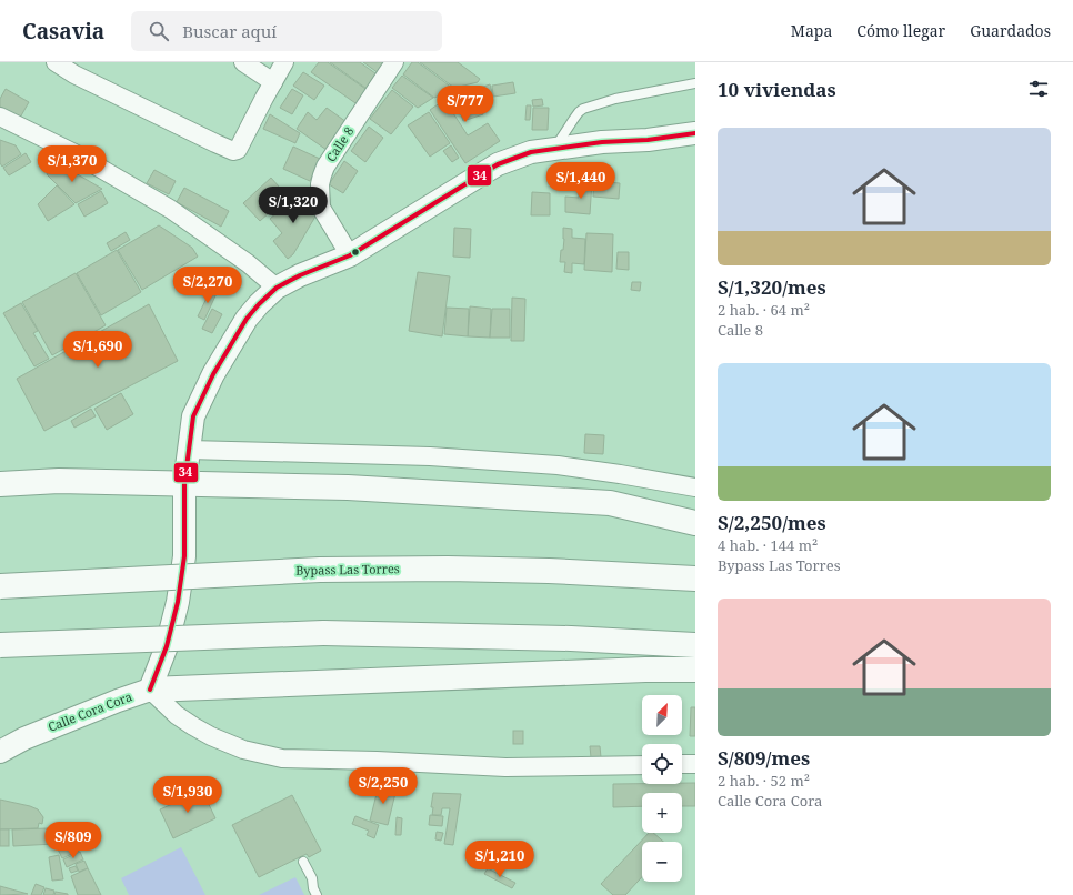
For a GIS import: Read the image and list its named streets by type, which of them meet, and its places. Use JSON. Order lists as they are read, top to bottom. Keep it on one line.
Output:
{"streets":{"highway":["Bypass Las Torres"],"street":["Calle 8","Calle Cora Cora"]},"lines":["transit line 34"],"north":"top right","page":{"header":"Casavia","search":"Buscar aquí","nav":["Mapa","Cómo llegar","Guardados"],"heading":"10 viviendas","price":["S/777","S/1,370","S/1,440","S/1,320","S/2,270","S/1,690","S/2,250","S/1,930","S/809","S/1,210"],"list":[{"name":"S/1,320/mes","note":"2 hab. · 64 m² · Calle 8"},{"name":"S/2,250/mes","note":"4 hab. · 144 m² · Bypass Las Torres"},{"name":"S/809/mes","note":"2 hab. · 52 m² · Calle Cora Cora"}],"map_buttons":["+","−"]}}
